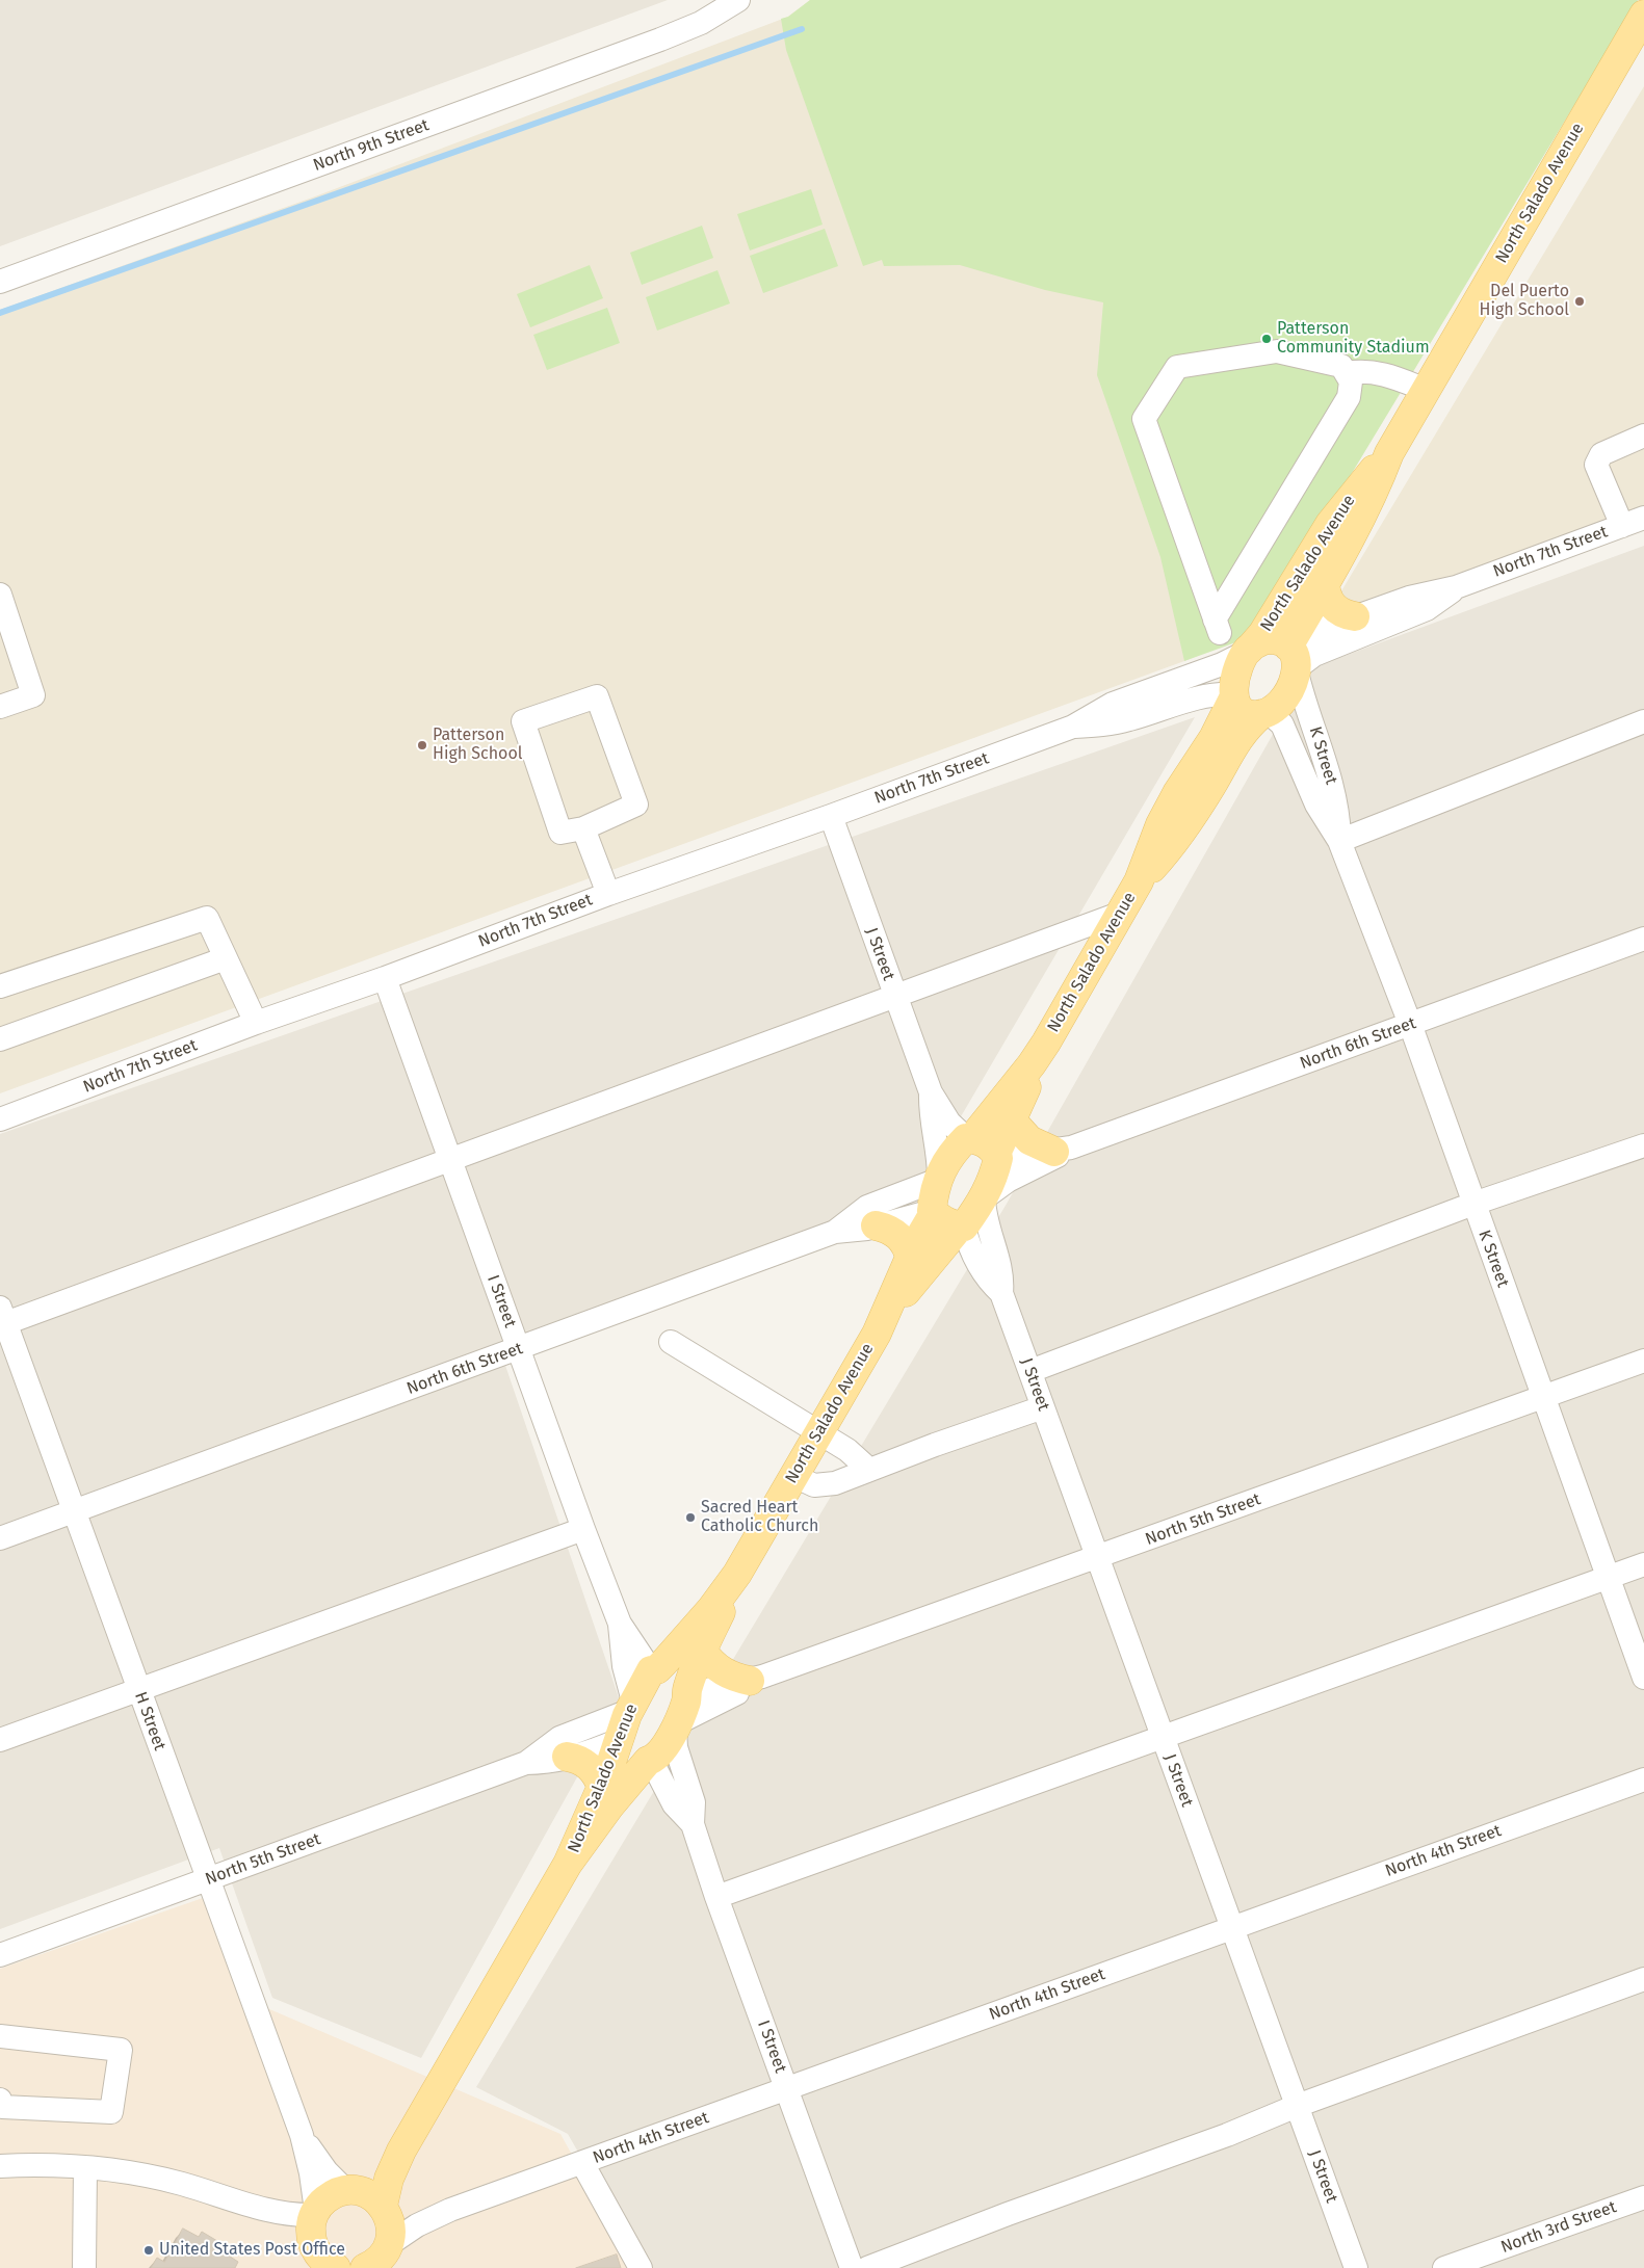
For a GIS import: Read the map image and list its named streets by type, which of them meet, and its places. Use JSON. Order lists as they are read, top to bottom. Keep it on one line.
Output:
{"streets":{"main road":["North Salado Avenue"],"street":["North 9th Street","North 7th Street","K Street","J Street","North 6th Street","I Street","North 5th Street","H Street","North 4th Street","North 3rd Street"]},"crossings":[["North Salado Avenue","North 7th Street"],["North Salado Avenue","K Street"],["North Salado Avenue","J Street"],["North Salado Avenue","North 6th Street"],["North Salado Avenue","I Street"],["North Salado Avenue","North 5th Street"],["North Salado Avenue","H Street"],["North Salado Avenue","North 4th Street"],["North 7th Street","K Street"],["North 7th Street","J Street"],["North 7th Street","I Street"],["K Street","North 6th Street"],["K Street","North 5th Street"],["J Street","North 6th Street"],["J Street","North 5th Street"],["J Street","North 4th Street"],["North 6th Street","I Street"],["North 6th Street","H Street"],["I Street","North 5th Street"],["I Street","North 4th Street"],["North 5th Street","H Street"]],"places":["Del Puerto High School","Patterson Community Stadium","Patterson High School","Sacred Heart Catholic Church","United States Post Office"]}
